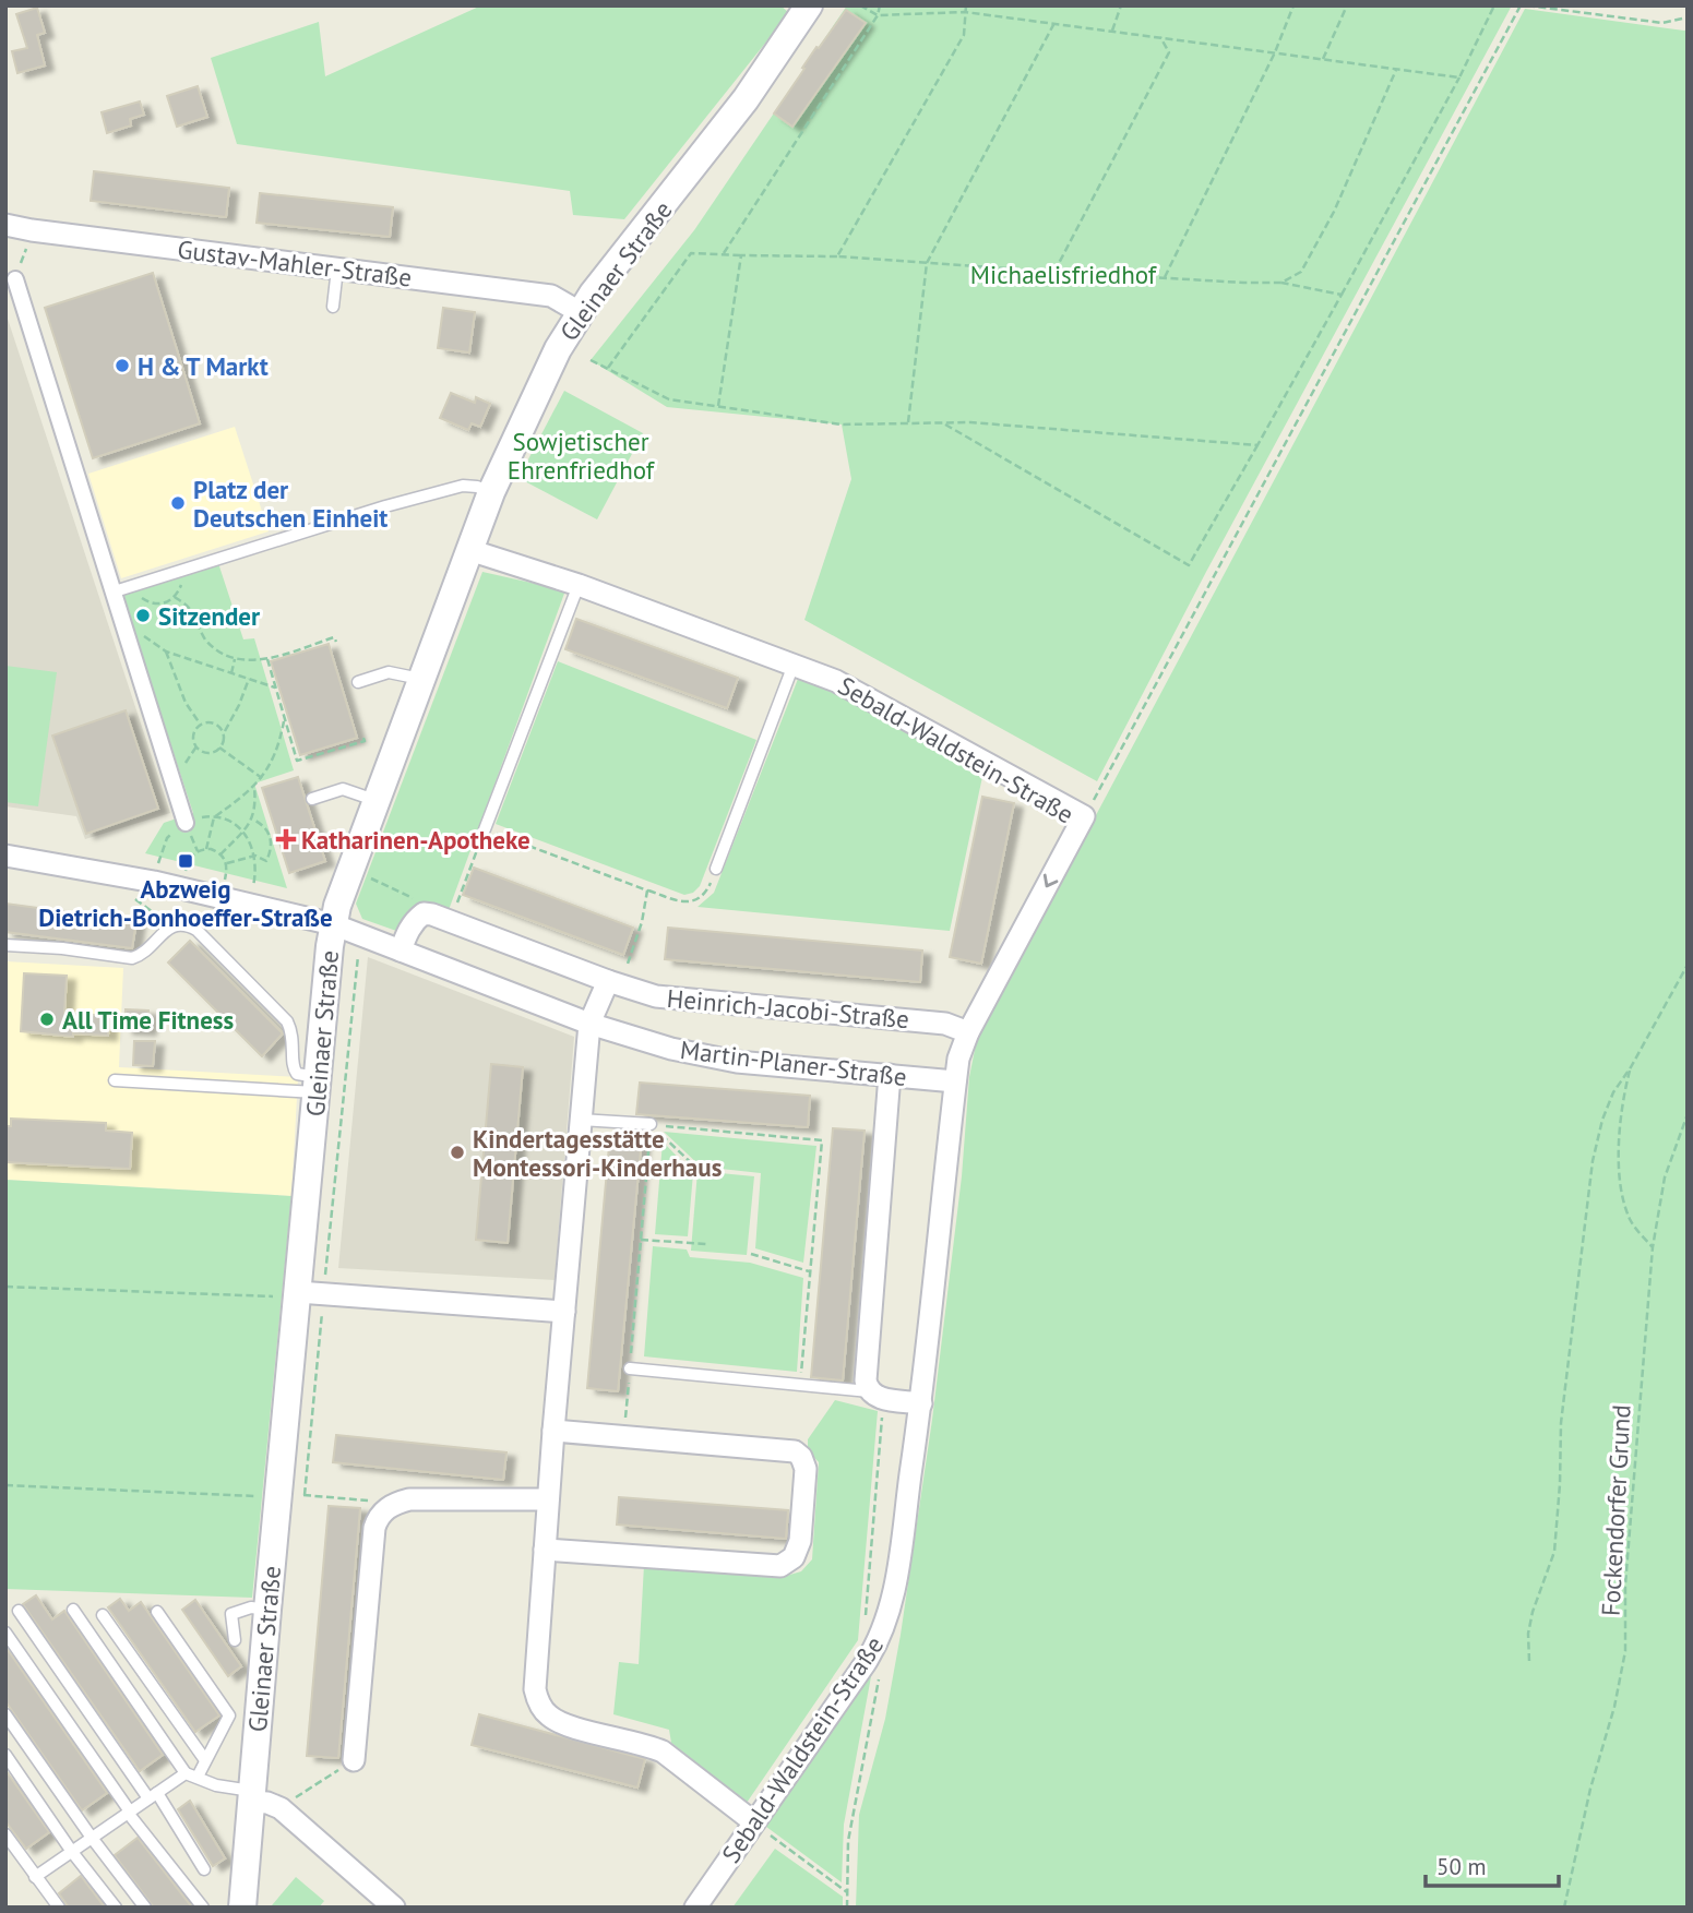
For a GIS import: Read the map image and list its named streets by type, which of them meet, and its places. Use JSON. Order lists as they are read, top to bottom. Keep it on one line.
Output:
{"streets":{"street":["Gustav-Mahler-Straße","Gleinaer Straße","Sebald-Waldstein-Straße","Heinrich-Jacobi-Straße","Martin-Planer-Straße"],"path":["Fockendorfer Grund"]},"crossings":[["Gustav-Mahler-Straße","Gleinaer Straße"],["Gleinaer Straße","Sebald-Waldstein-Straße"],["Gleinaer Straße","Martin-Planer-Straße"],["Sebald-Waldstein-Straße","Heinrich-Jacobi-Straße"],["Sebald-Waldstein-Straße","Martin-Planer-Straße"]],"parks":["Michaelisfriedhof","Sowjetischer Ehrenfriedhof"],"places":{"other":["H & T Markt","Platz der Deutschen Einheit","Sitzender","All Time Fitness","Kindertagesstätte Montessori-Kinderhaus"],"health":["Katharinen-Apotheke"],"transit":["Abzweig Dietrich-Bonhoeffer-Straße"]},"scale_bar":"50 m"}
